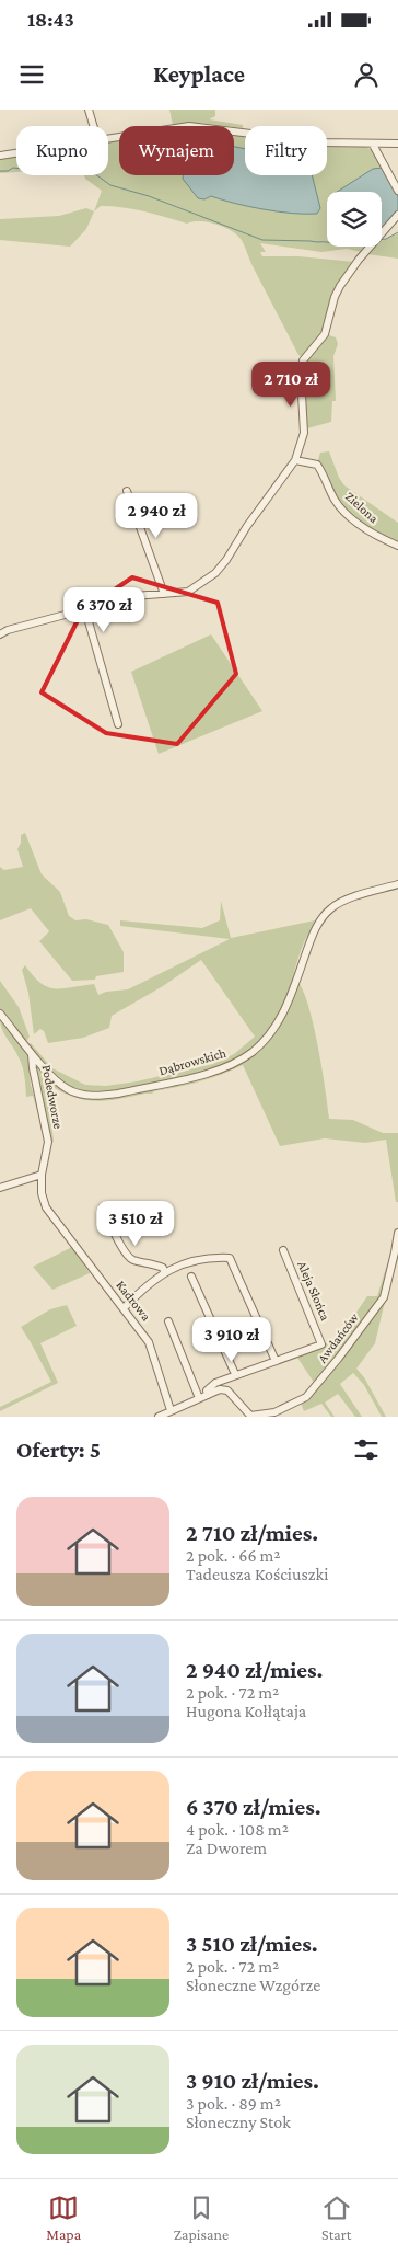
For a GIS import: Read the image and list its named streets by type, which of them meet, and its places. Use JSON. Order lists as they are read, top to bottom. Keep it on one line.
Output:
{"streets":{"street":["Zielona","Dąbrowskich","Podedworze","Aleja Słońca","Kadrowa","Awdańców"]},"crossings":[["Dąbrowskich","Podedworze"],["Podedworze","Kadrowa"]],"page":{"status":"18:43","header":"Keyplace","chip":["Kupno","Wynajem","Filtry"],"price":["2 710 zł","2 940 zł","6 370 zł","3 510 zł","3 910 zł"],"heading":"Oferty: 5","list":[{"name":"2 710 zł/mies.","note":"2 pok. · 66 m² · Tadeusza Kościuszki"},{"name":"2 940 zł/mies.","note":"2 pok. · 72 m² · Hugona Kołłątaja"},{"name":"6 370 zł/mies.","note":"4 pok. · 108 m² · Za Dworem"},{"name":"3 510 zł/mies.","note":"2 pok. · 72 m² · Słoneczne Wzgórze"},{"name":"3 910 zł/mies.","note":"3 pok. · 89 m² · Słoneczny Stok"}],"tabs":["Mapa","Zapisane","Start"]}}
